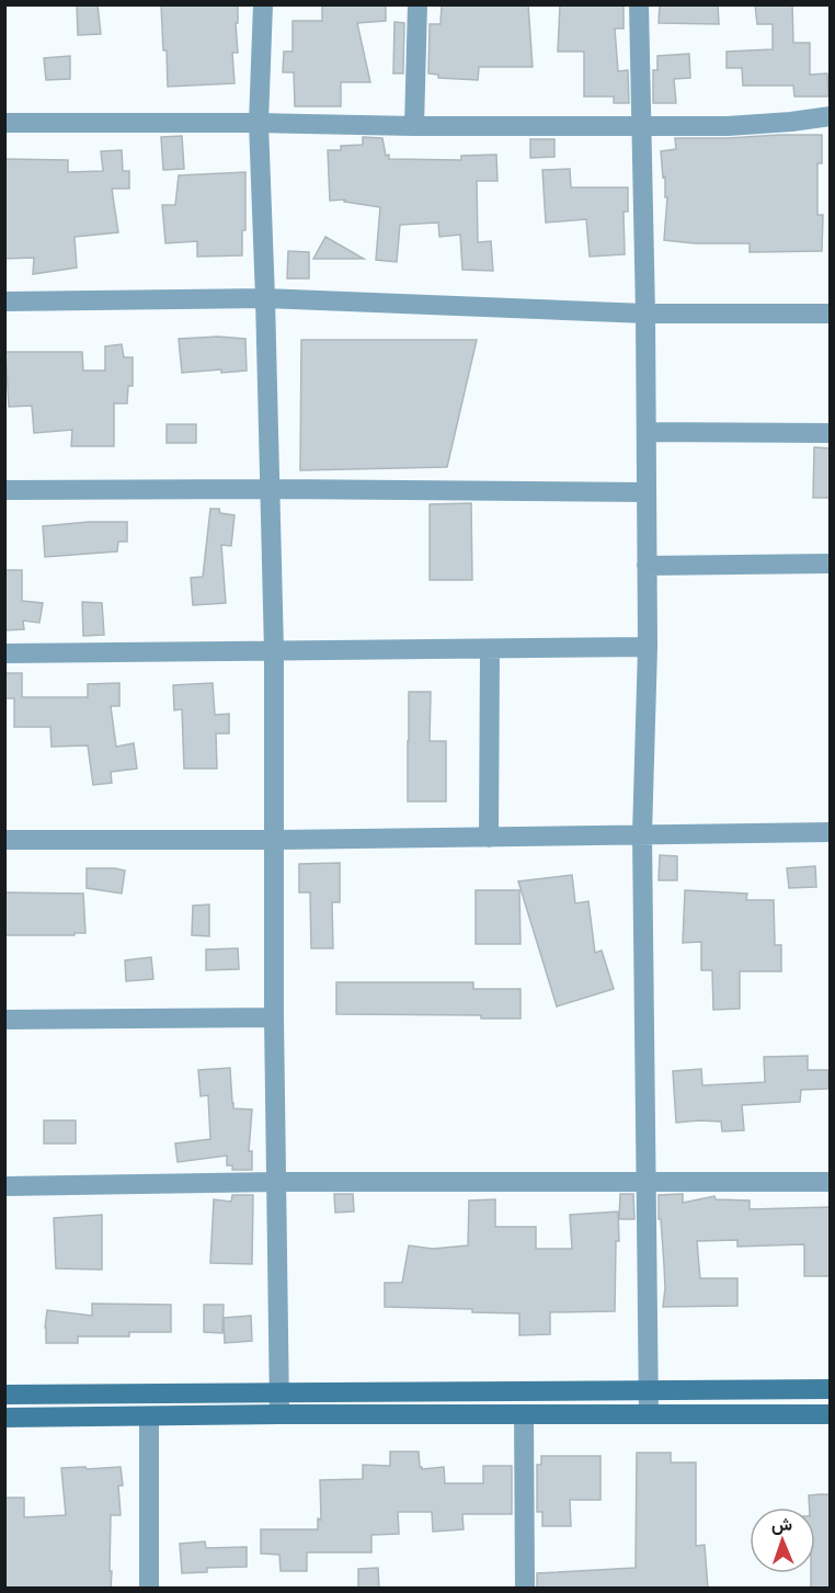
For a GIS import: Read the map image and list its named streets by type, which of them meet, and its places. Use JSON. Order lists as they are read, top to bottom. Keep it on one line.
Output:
{"north":"top"}
